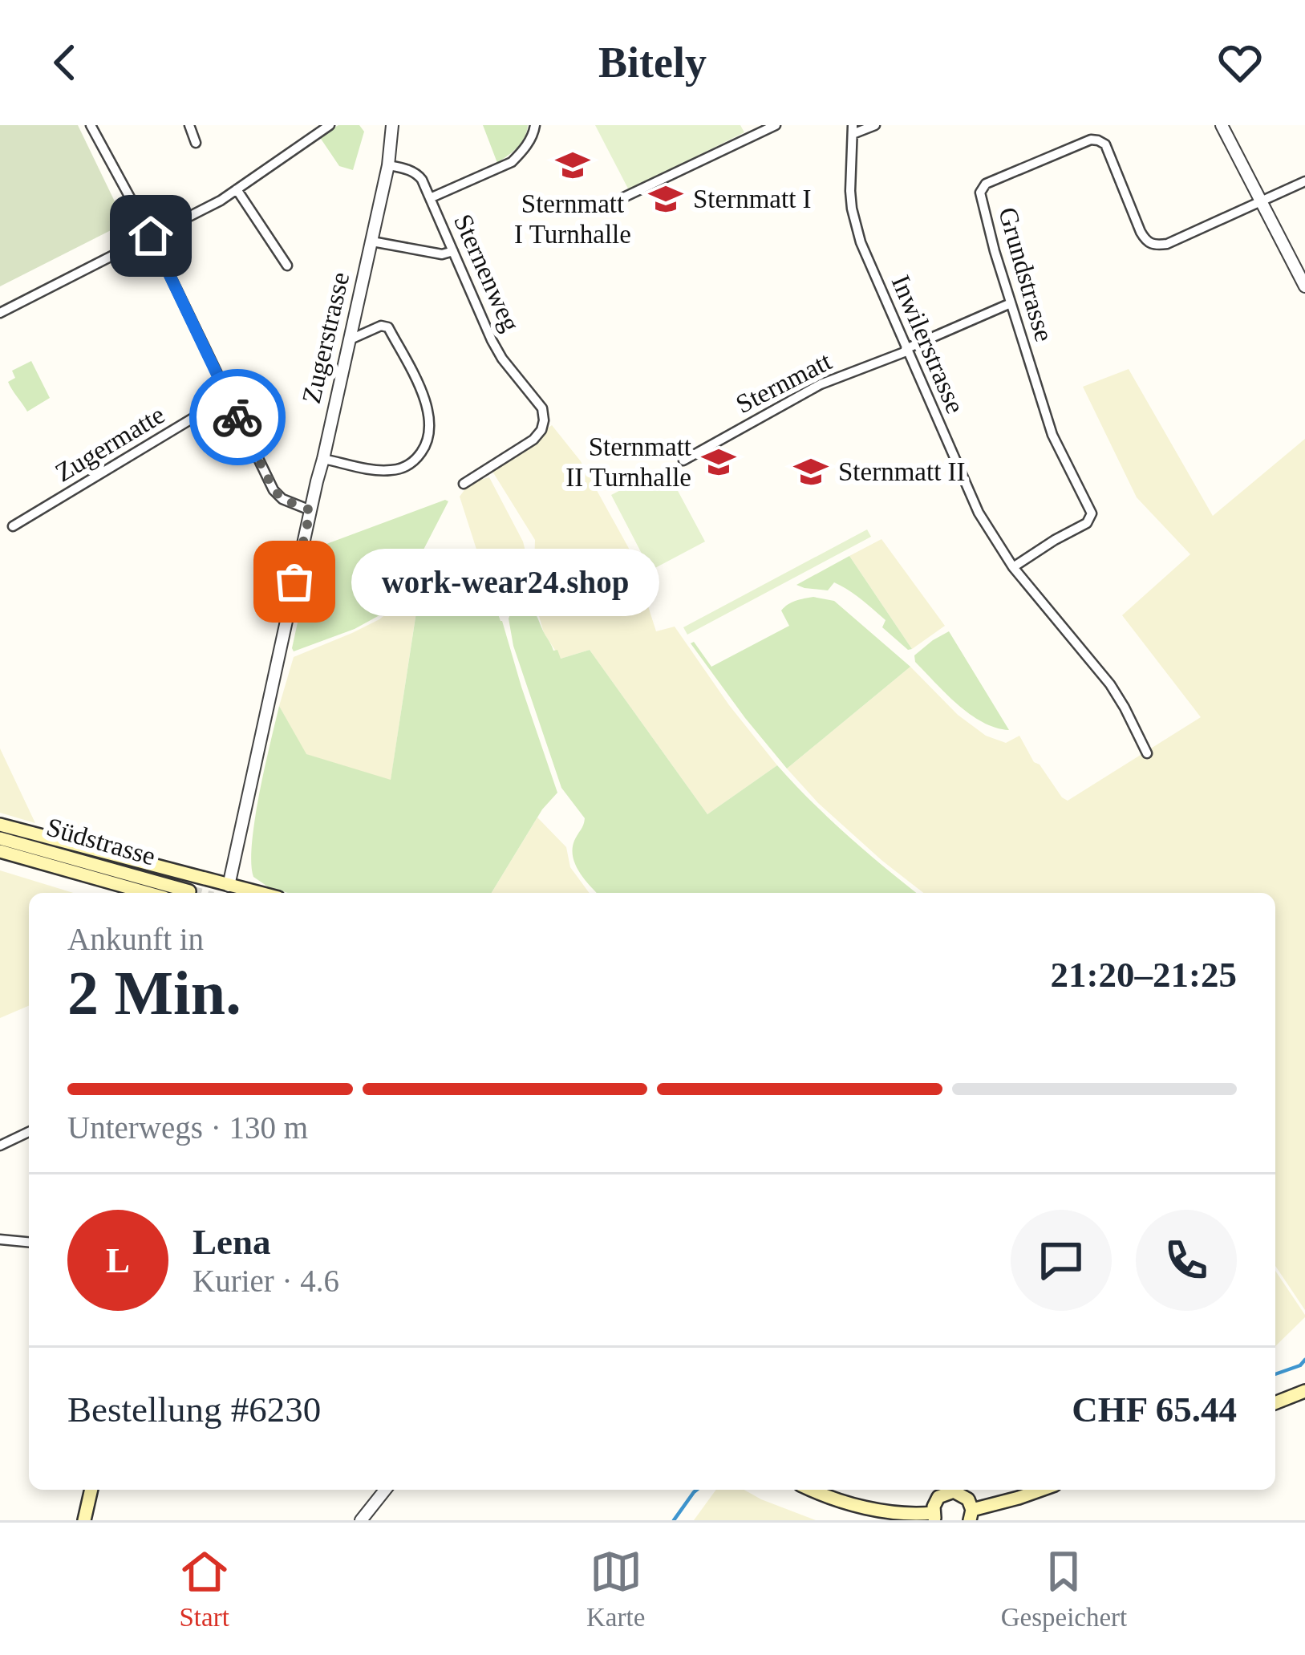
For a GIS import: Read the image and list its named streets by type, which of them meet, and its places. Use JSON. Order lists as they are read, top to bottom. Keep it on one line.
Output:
{"streets":{"main road":["Südstrasse"],"street":["Sternenweg","Grundstrasse","Zugerstrasse","Inwilerstrasse","Sternmatt","Zugermatte"]},"crossings":[["Sternenweg","Zugerstrasse"],["Grundstrasse","Inwilerstrasse"],["Grundstrasse","Sternmatt"],["Inwilerstrasse","Sternmatt"]],"places":{"school or university":["Sternmatt I Turnhalle","Sternmatt I","Sternmatt II Turnhalle","Sternmatt II"],"other":["work-wear24.shop"]},"page":{"header":"Bitely","bubble":"work-wear24.shop","heading":["2 Min.","Ankunft in","21:20–21:25"],"panel":["Lena","Kurier · 4.6","Bestellung #6230","CHF 65.44"],"bar":"Unterwegs · 130 m","round":"L","tabs":["Start","Karte","Gespeichert"]}}
